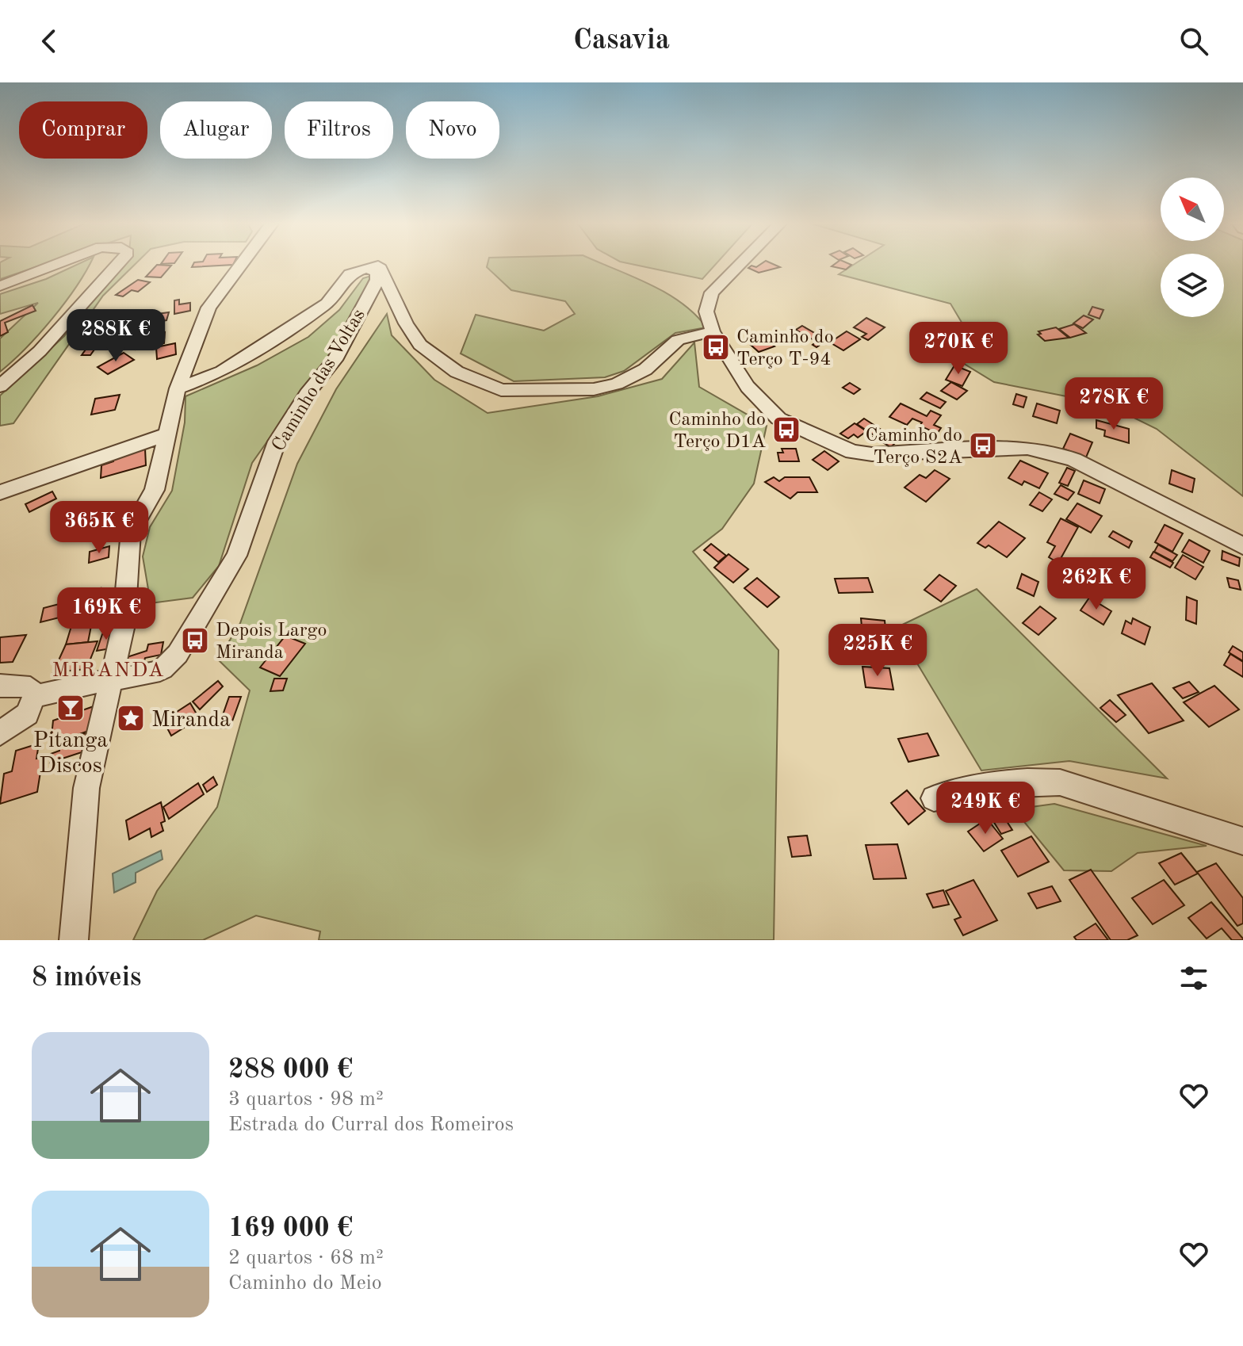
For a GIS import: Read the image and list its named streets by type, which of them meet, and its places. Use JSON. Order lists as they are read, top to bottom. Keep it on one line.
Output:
{"streets":{"street":["Caminho das Voltas"]},"districts":["MIRANDA"],"places":{"bus stop":["Caminho do Terço T-94","Caminho do Terço D1A","Caminho do Terço S2A","Depois Largo Miranda"],"bar":["Pitanga Discos"],"place":["Miranda"]},"north":"top left","page":{"header":"Casavia","chip":["Comprar","Alugar","Filtros","Novo"],"price":["288K €","270K €","278K €","365K €","262K €","169K €","225K €","249K €"],"heading":"8 imóveis","list":[{"name":"288 000 €","note":"3 quartos · 98 m² · Estrada do Curral dos Romeiros"},{"name":"169 000 €","note":"2 quartos · 68 m² · Caminho do Meio"}]}}
